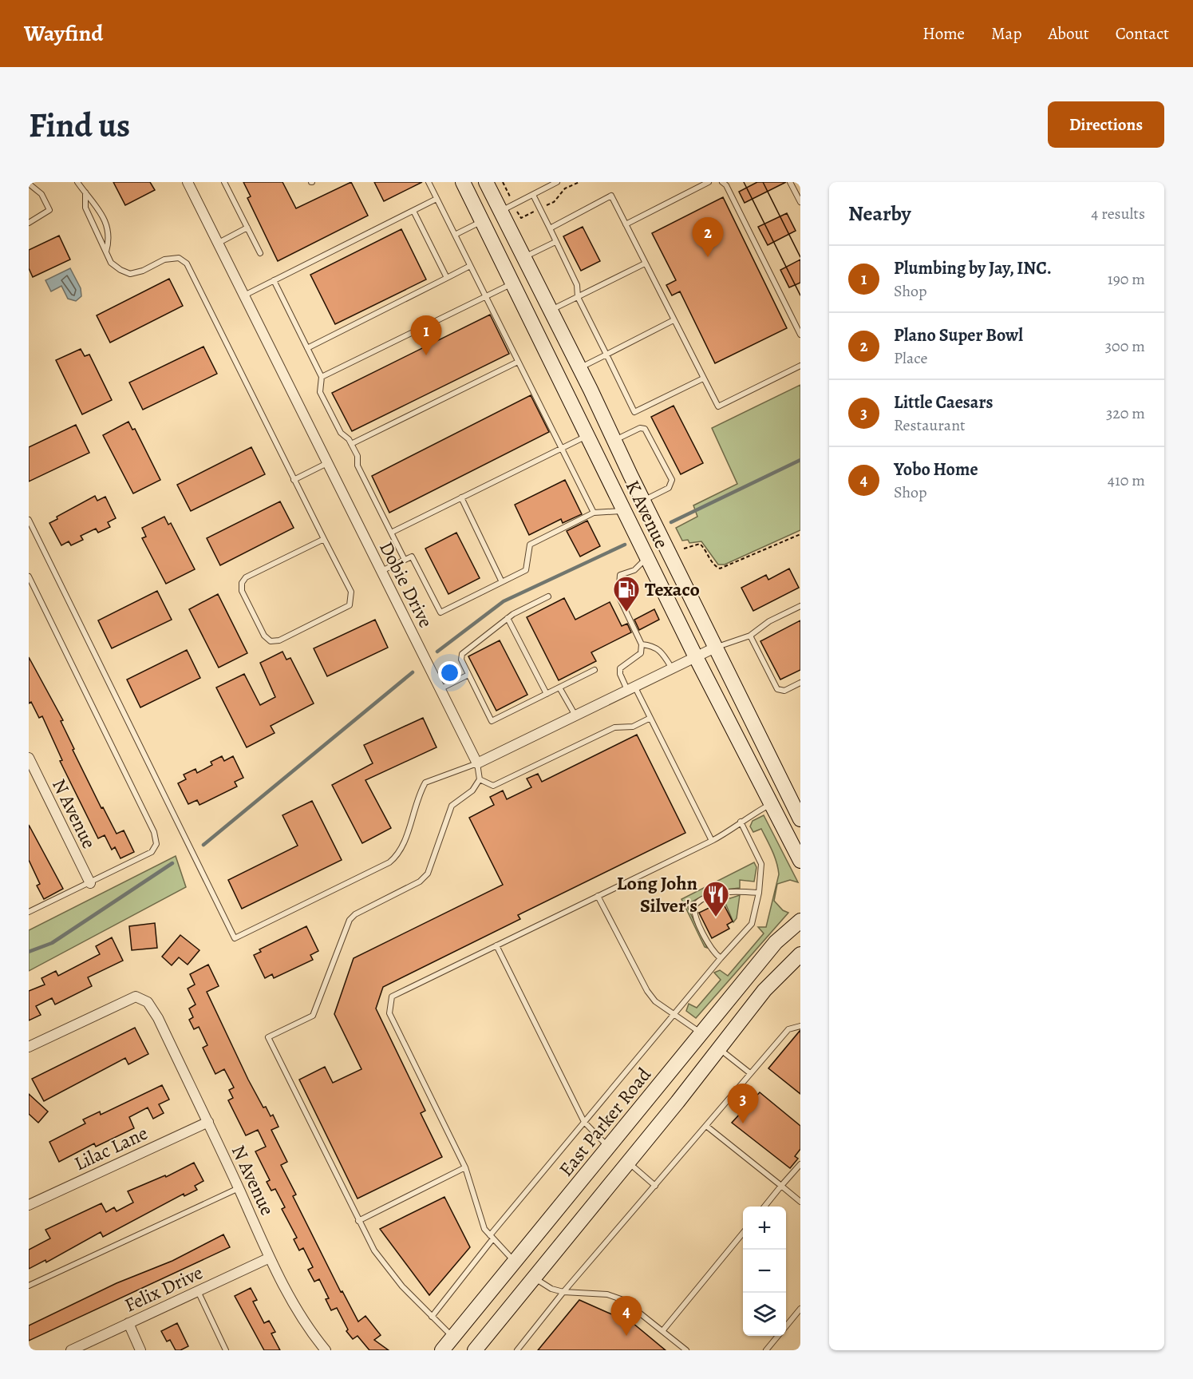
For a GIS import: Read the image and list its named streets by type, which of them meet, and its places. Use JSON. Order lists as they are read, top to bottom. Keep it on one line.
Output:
{"streets":{"main road":["K Avenue","East Parker Road"],"street":["Dobie Drive","N Avenue","Lilac Lane","Felix Drive"]},"crossings":[["N Avenue","Lilac Lane"],["N Avenue","Felix Drive"]],"places":{"fuel station":["Texaco"],"restaurant":["Long John Silver's"]},"page":{"header":"Wayfind","nav":["Home","Map","About","Contact"],"buttons":"Directions","title":"Find us","heading":["Nearby","4 results"],"pins":["2","1","3","4"],"list":[{"mark":"1","name":"Plumbing by Jay, INC.","note":"Shop","value":"190 m"},{"mark":"2","name":"Plano Super Bowl","note":"Place","value":"300 m"},{"mark":"3","name":"Little Caesars","note":"Restaurant","value":"320 m"},{"mark":"4","name":"Yobo Home","note":"Shop","value":"410 m"}],"map_buttons":["+","−"]}}
